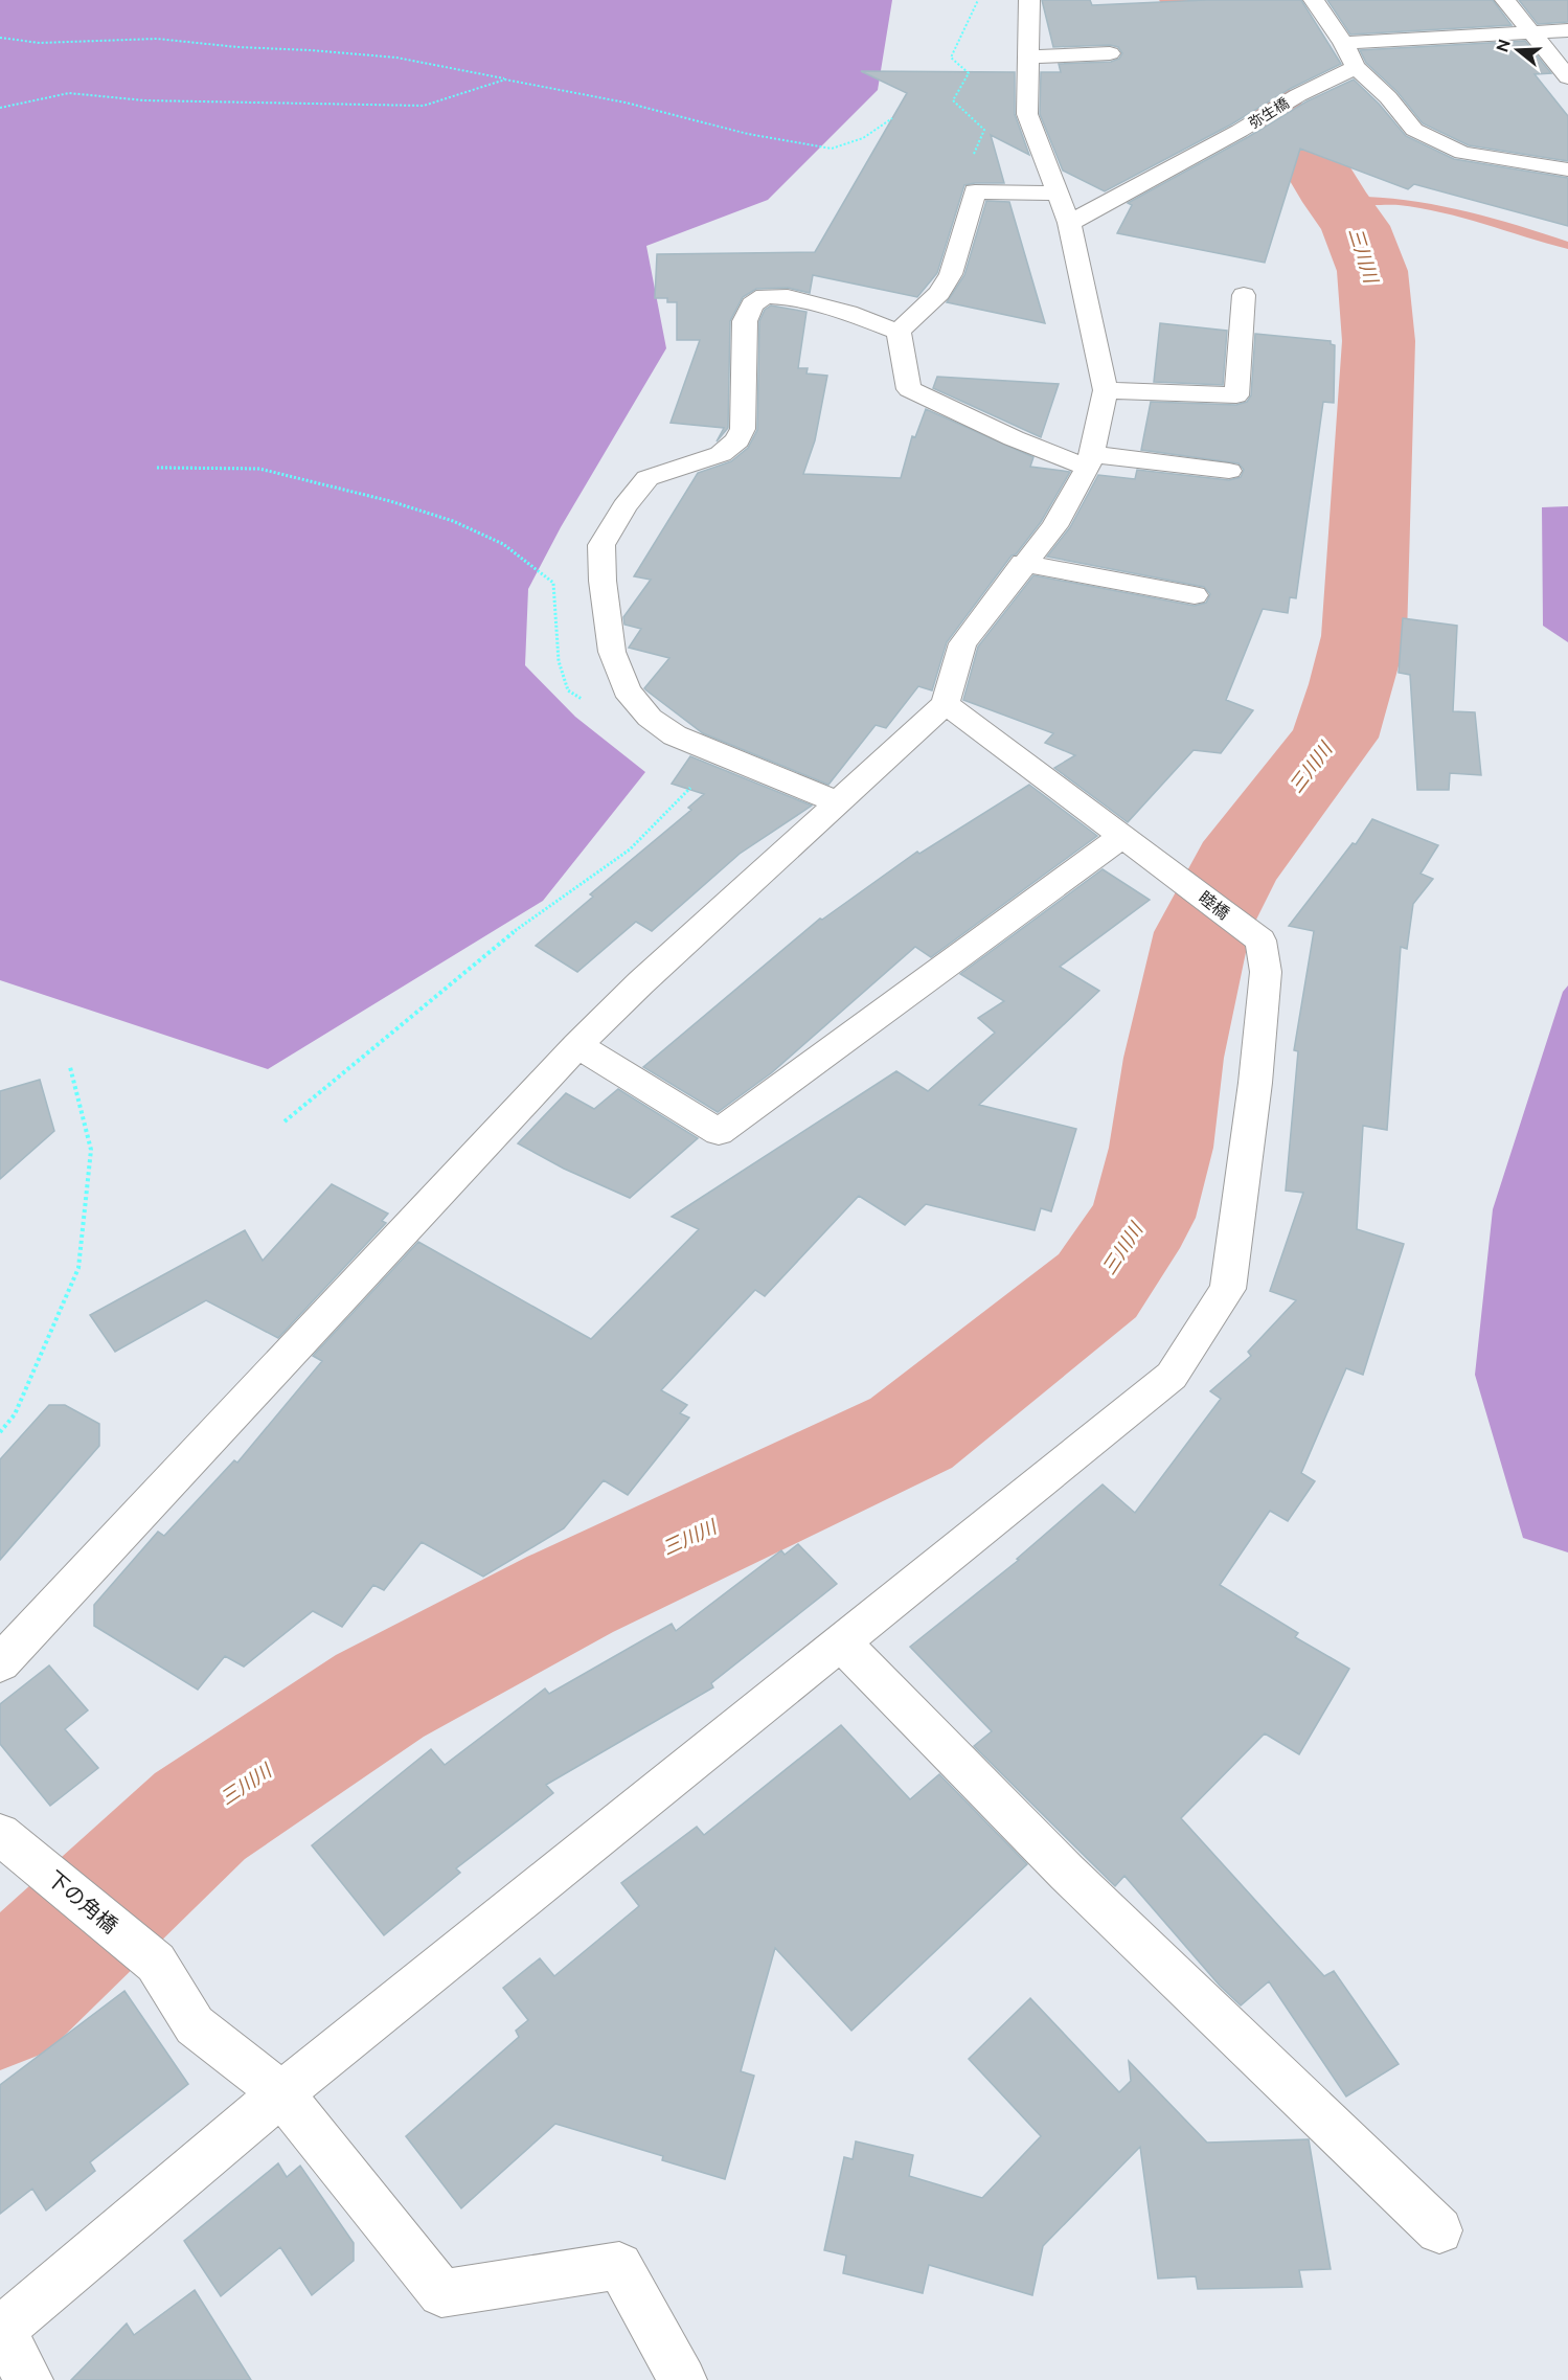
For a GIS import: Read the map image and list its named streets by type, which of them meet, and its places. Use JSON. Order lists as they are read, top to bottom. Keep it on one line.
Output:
{"streets":{"street":["弥生橋","睦橋","下の角橋"]},"water":["三川川"],"north":"left"}
